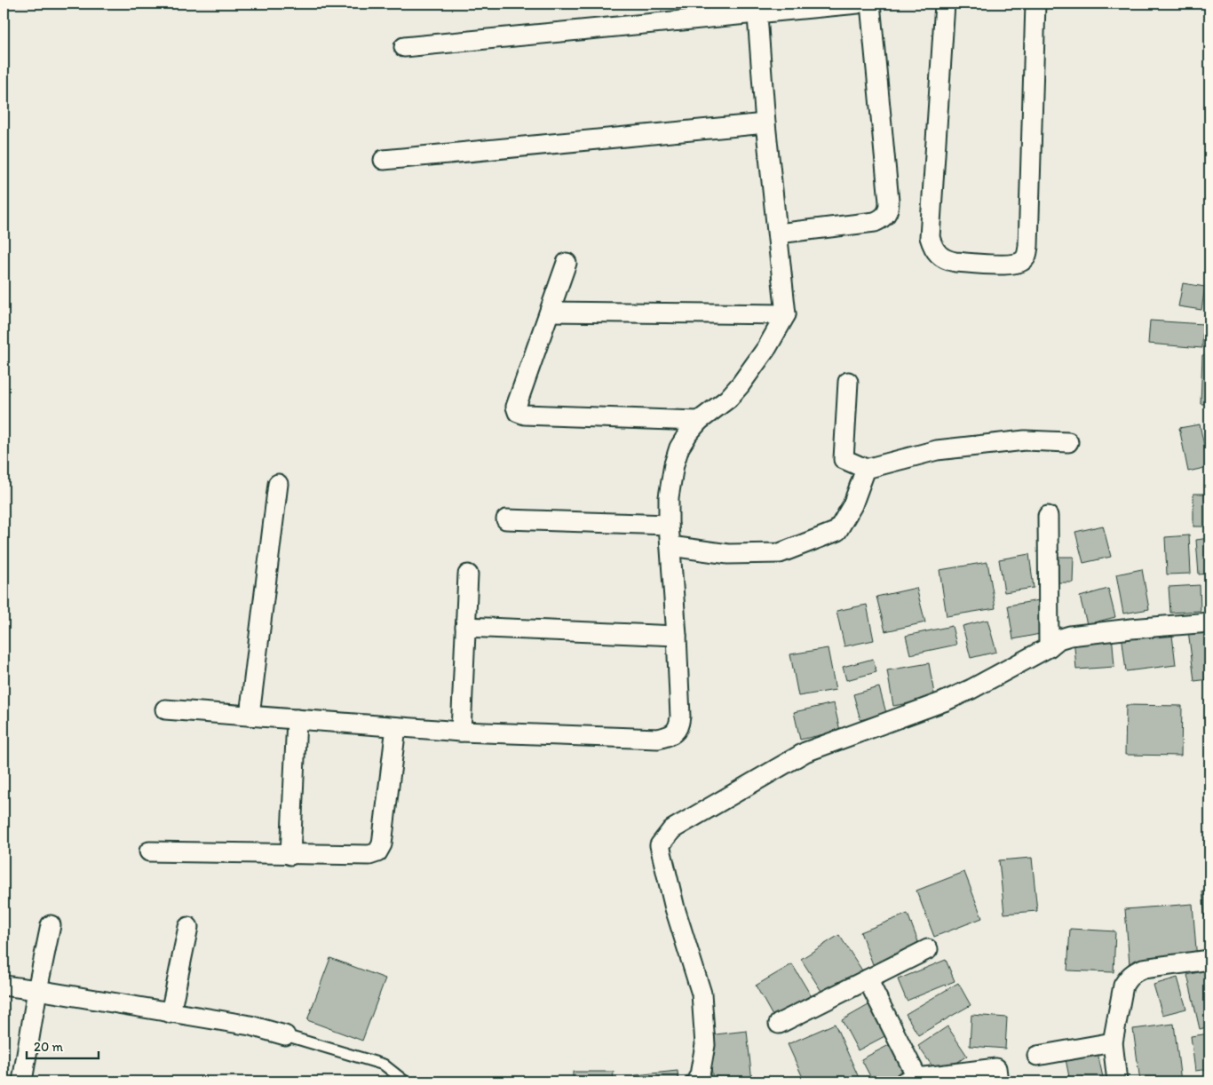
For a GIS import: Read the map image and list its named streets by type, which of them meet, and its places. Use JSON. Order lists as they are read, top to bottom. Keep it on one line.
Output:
{"scale_bar":"20 m"}
